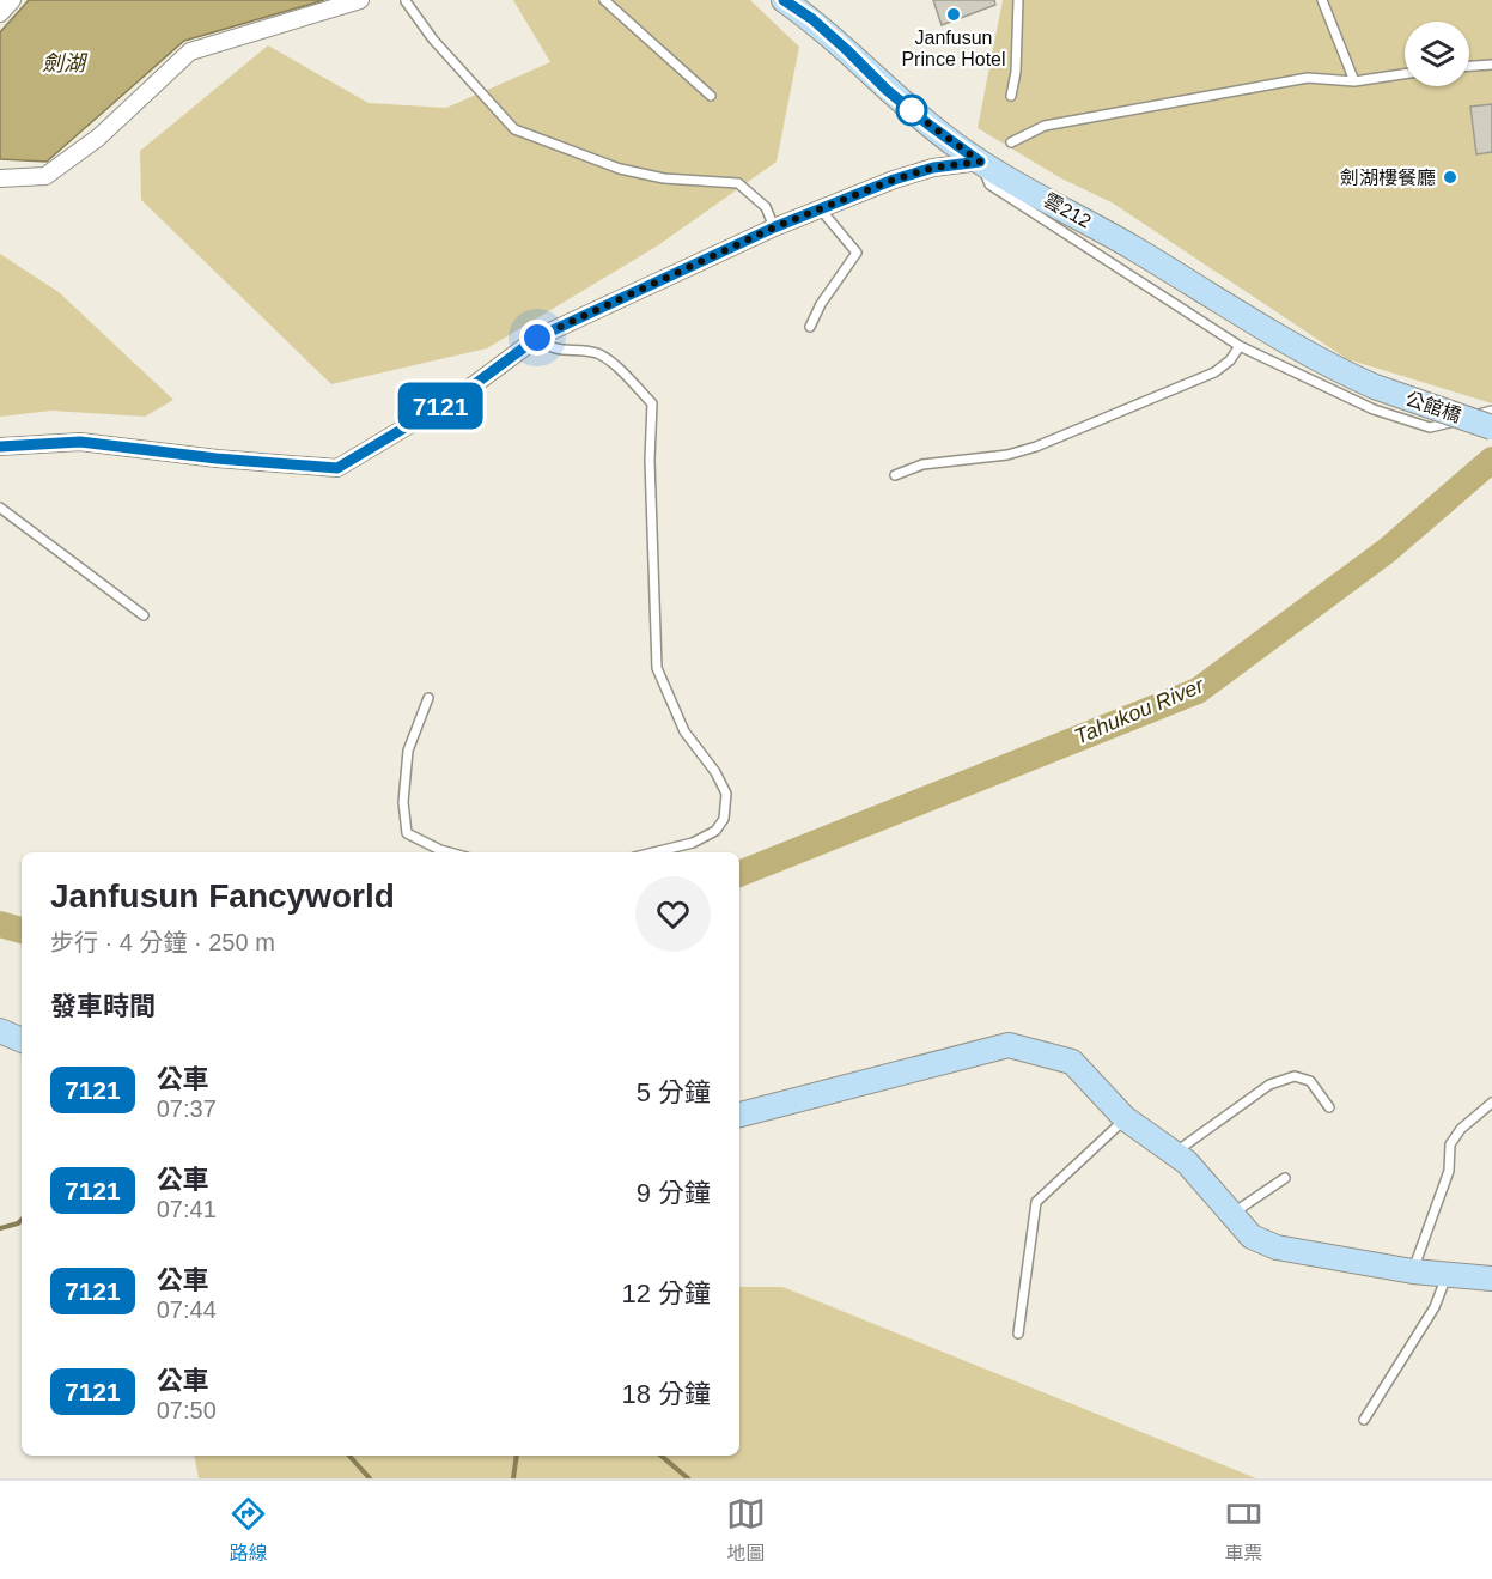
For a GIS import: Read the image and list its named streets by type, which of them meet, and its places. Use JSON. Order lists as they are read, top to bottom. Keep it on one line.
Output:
{"streets":{"street":["雲212","公館橋"]},"crossings":[["雲212","公館橋"]],"water":["劍湖","Tahukou River"],"places":["Janfusun Prince Hotel","劍湖樓餐廳"],"lines":["bus line 7121"],"page":{"on_map":"7121","heading":[["Janfusun Fancyworld","步行 · 4 分鐘 · 250 m"],"發車時間"],"list":[{"mark":"7121","name":"公車","note":"07:37","value":"5 分鐘"},{"mark":"7121","name":"公車","note":"07:41","value":"9 分鐘"},{"mark":"7121","name":"公車","note":"07:44","value":"12 分鐘"},{"mark":"7121","name":"公車","note":"07:50","value":"18 分鐘"}],"tabs":["路線","地圖","車票"]}}
